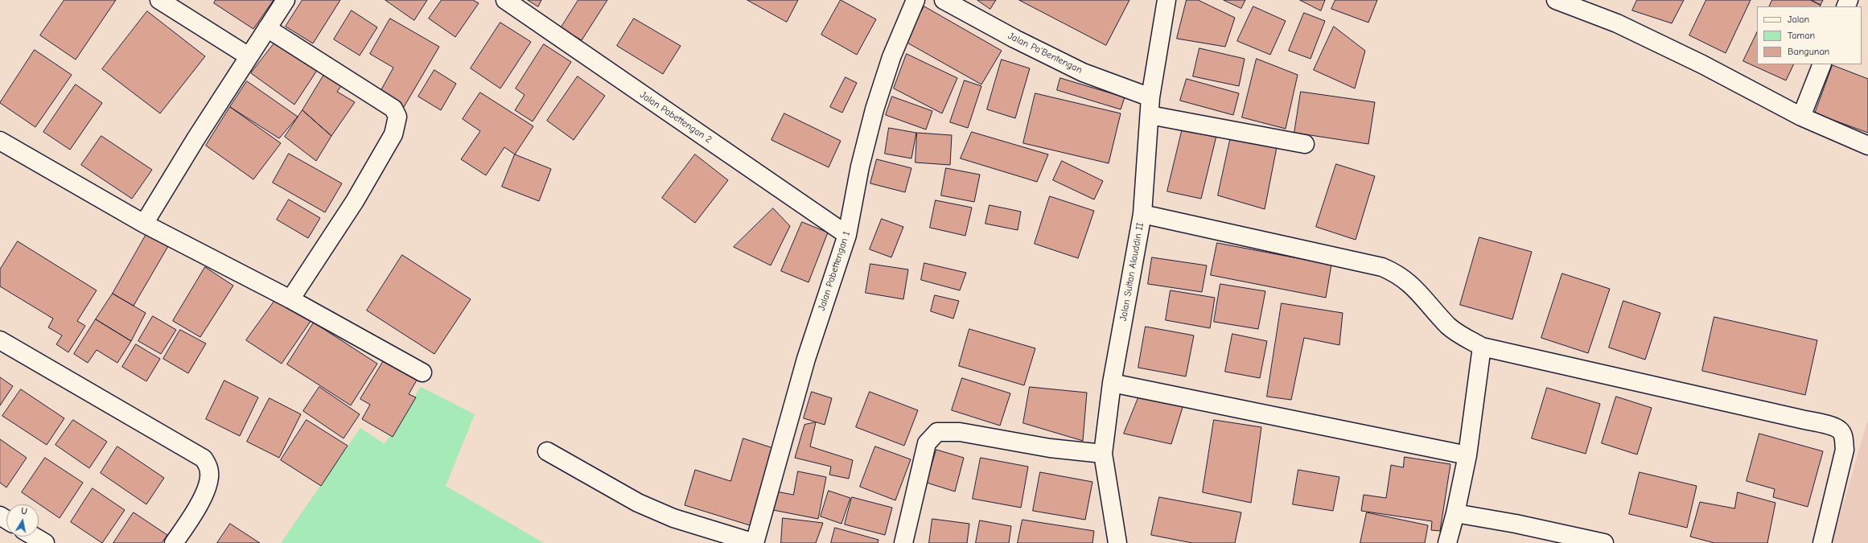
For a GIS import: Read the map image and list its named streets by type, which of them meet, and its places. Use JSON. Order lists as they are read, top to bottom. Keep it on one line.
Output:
{"streets":{"street":["Jalan Pa'Bentengan","Jalan Pabettengan 2","Jalan Pabettengan 1","Jalan Sultan Alauddin II"]},"crossings":[["Jalan Pa'Bentengan","Jalan Sultan Alauddin II"],["Jalan Pabettengan 2","Jalan Pabettengan 1"]],"legend":["Jalan","Taman","Bangunan"],"north":"top"}
